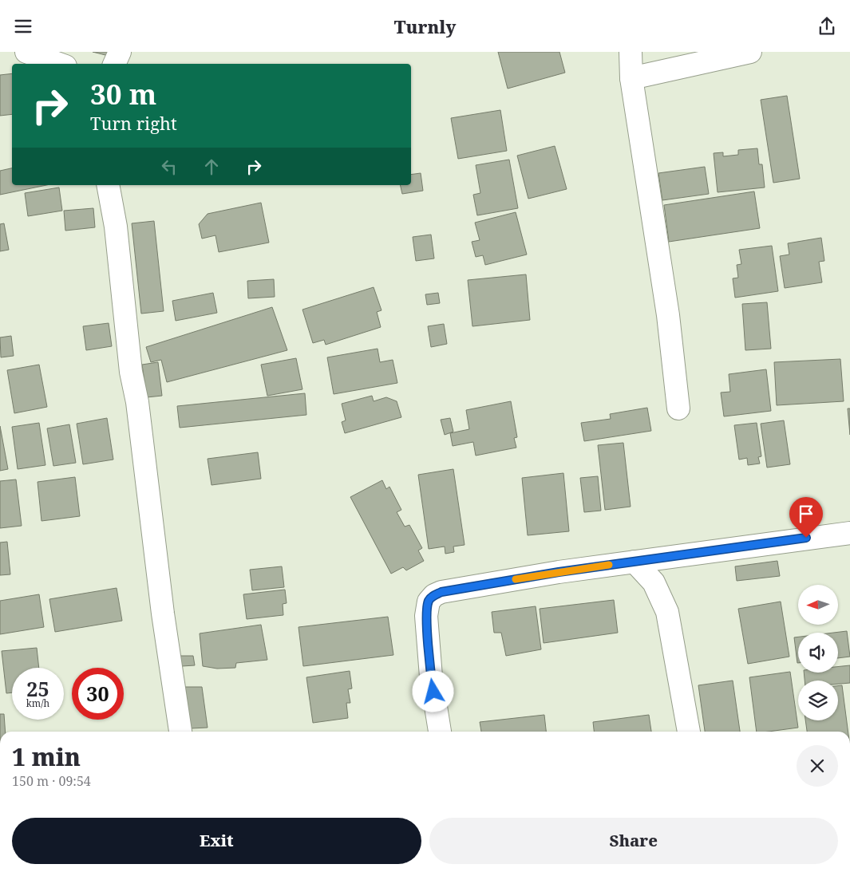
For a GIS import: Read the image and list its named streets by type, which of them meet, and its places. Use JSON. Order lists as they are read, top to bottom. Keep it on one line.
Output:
{"north":"left","page":{"header":"Turnly","turn":["30 m","Turn right"],"speed":"25 km/h","limit":"30","heading":["1 min","150 m · 09:54"],"buttons":["Exit","Share"]}}
